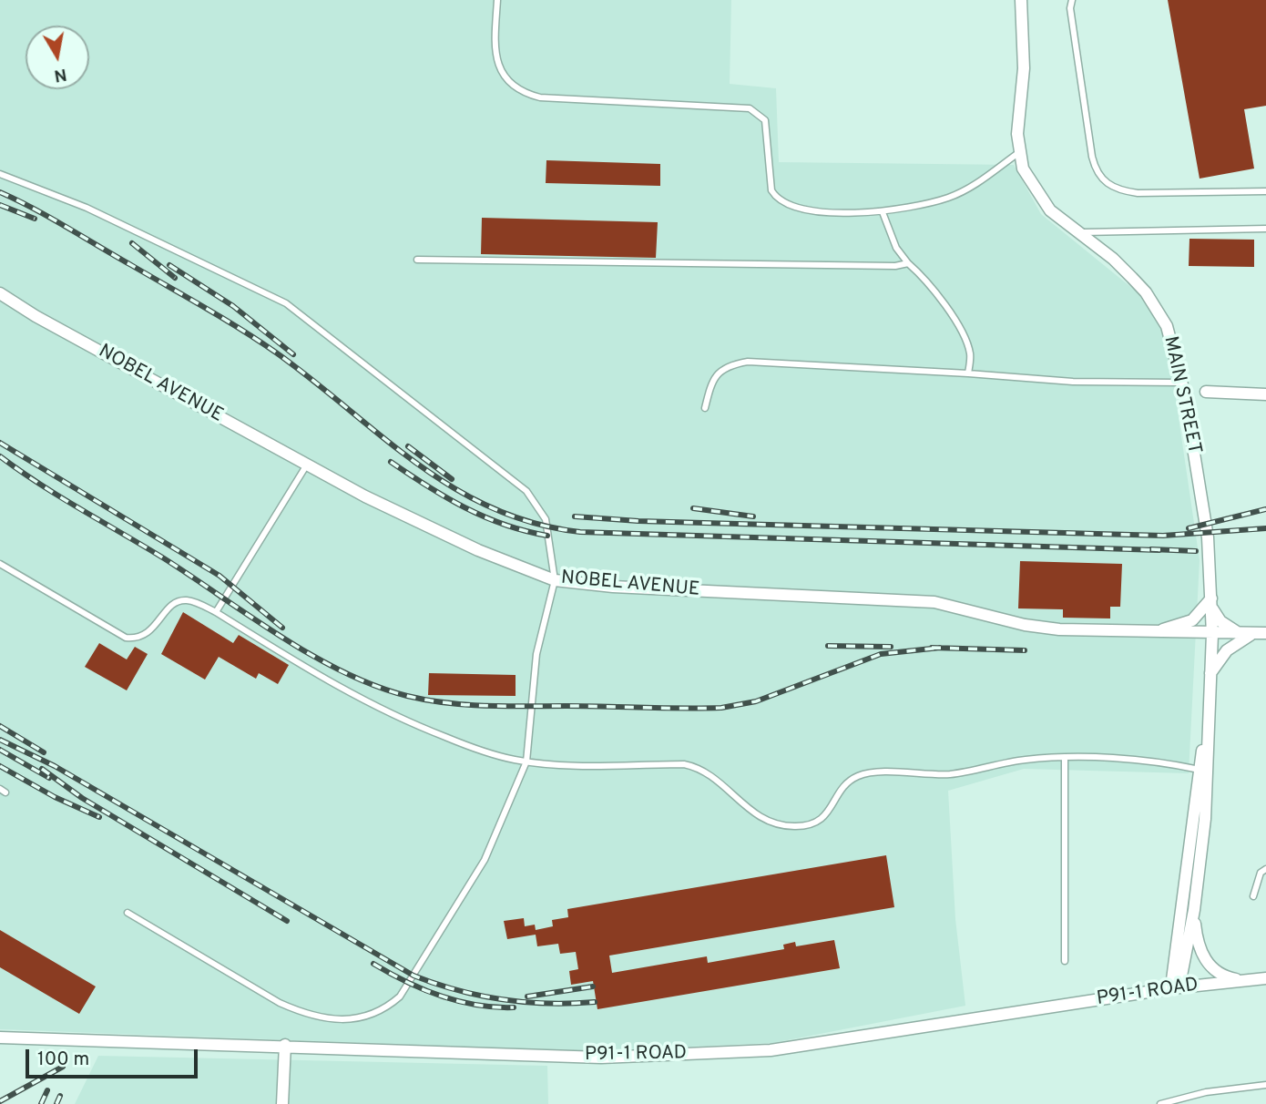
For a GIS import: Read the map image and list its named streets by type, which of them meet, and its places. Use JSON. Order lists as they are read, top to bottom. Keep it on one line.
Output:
{"streets":{"street":["NOBEL AVENUE","MAIN STREET","P91-1 ROAD"]},"crossings":[["NOBEL AVENUE","MAIN STREET"],["MAIN STREET","P91-1 ROAD"]],"scale_bar":"100 m","north":"bottom"}
